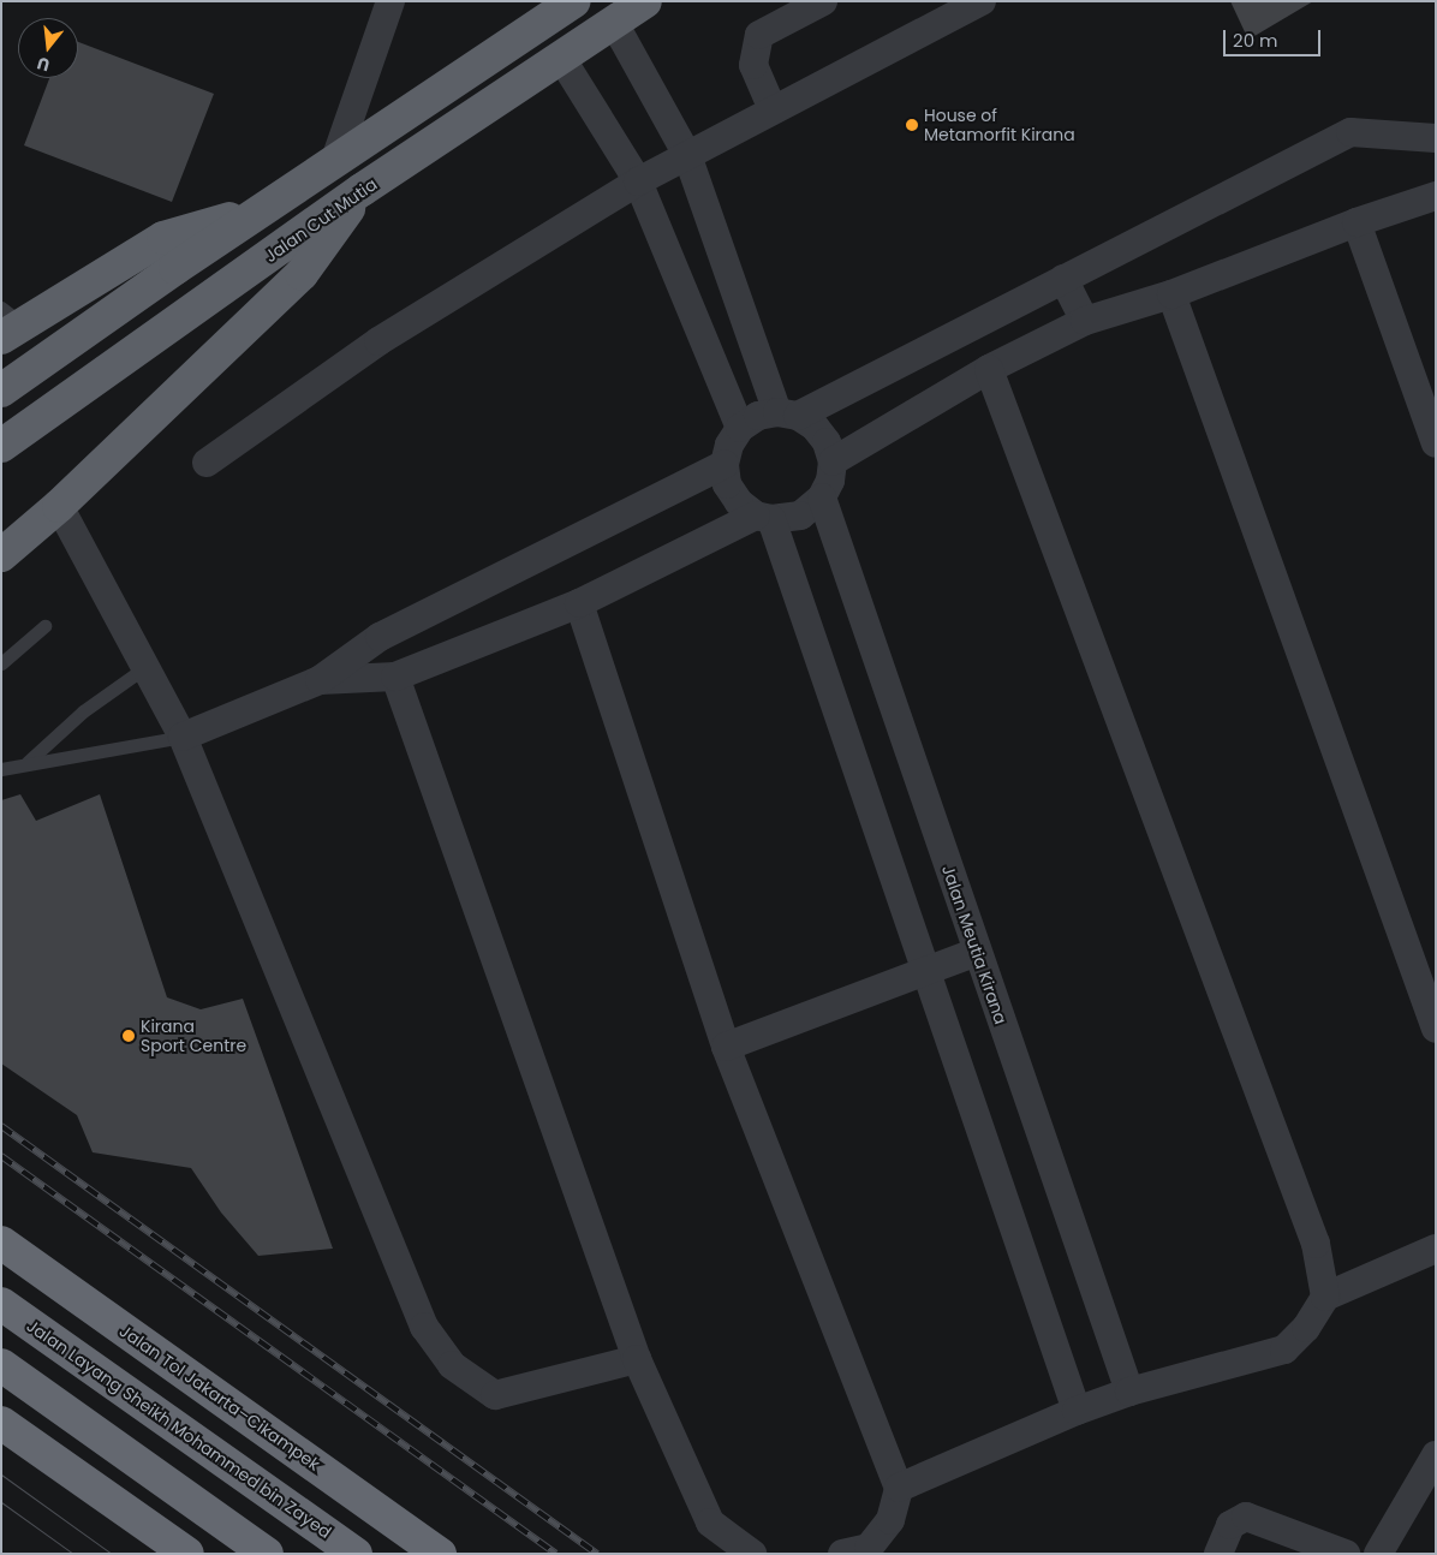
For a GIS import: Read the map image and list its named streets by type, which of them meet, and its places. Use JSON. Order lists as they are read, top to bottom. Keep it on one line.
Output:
{"streets":{"highway":["Jalan Cut Mutia","Jalan Tol Jakarta–Cikampek","Jalan Layang Sheikh Mohammed bin Zayed"],"street":["Jalan Meutia Kirana"]},"places":["House of Metamorfit Kirana","Kirana Sport Centre"],"scale_bar":"20 m","north":"bottom"}
